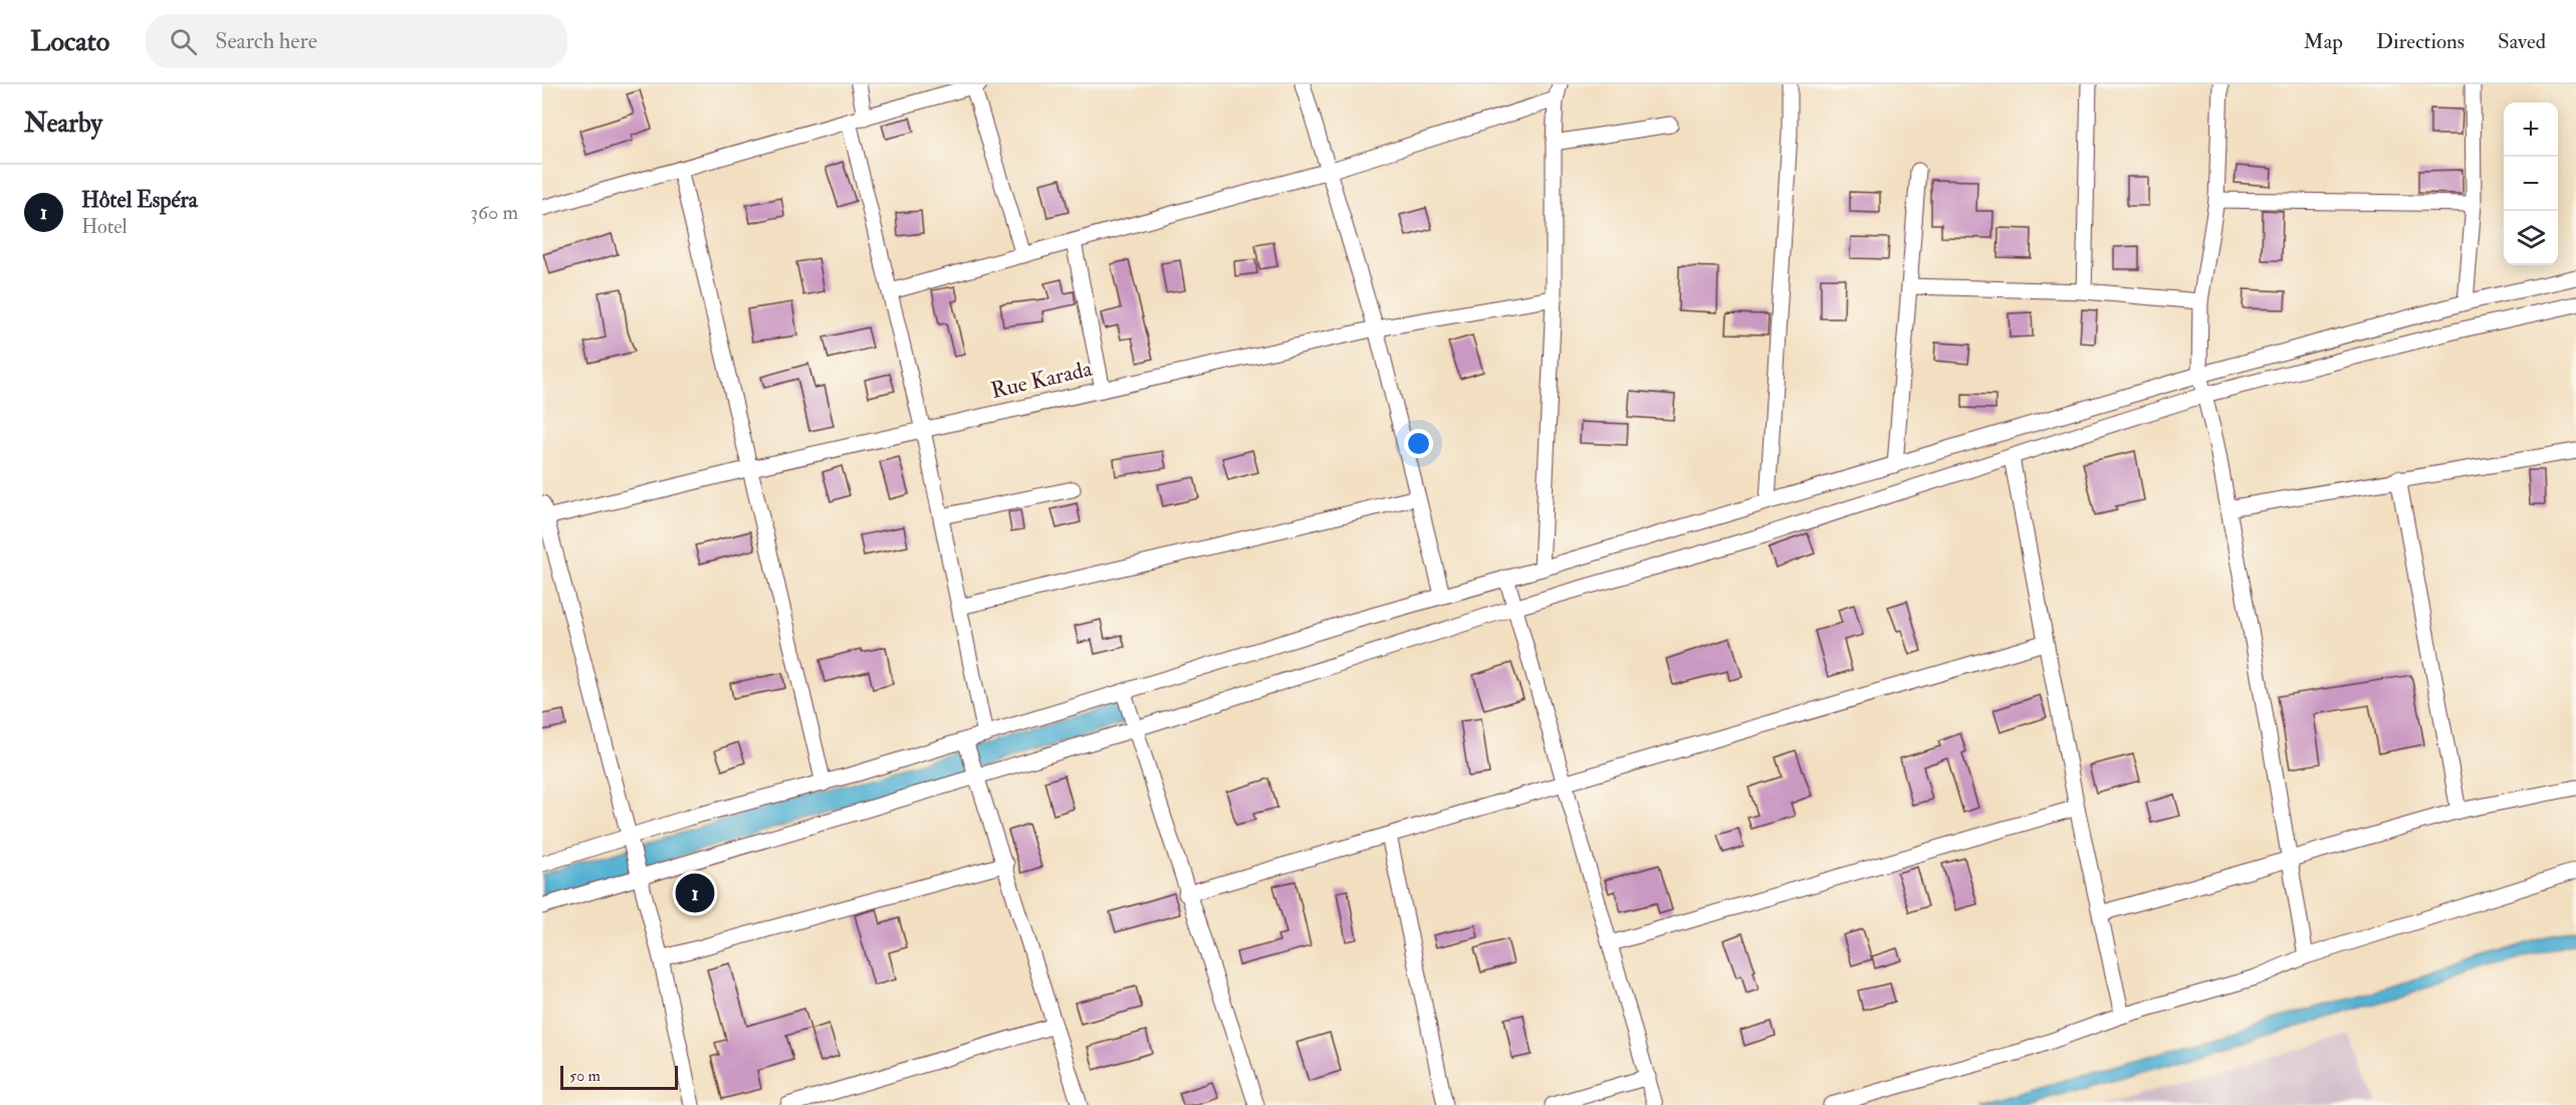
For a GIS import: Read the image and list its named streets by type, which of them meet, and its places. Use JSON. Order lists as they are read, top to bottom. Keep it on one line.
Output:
{"streets":{"street":["Rue Karada"]},"scale_bar":"50 m","page":{"header":"Locato","search":"Search here","nav":["Map","Directions","Saved"],"heading":"Nearby","map_buttons":["+","−"],"list":[{"mark":"1","name":"Hôtel Espéra","note":"Hotel","value":"360 m"}],"pins":"1","scale":"50 m"}}
